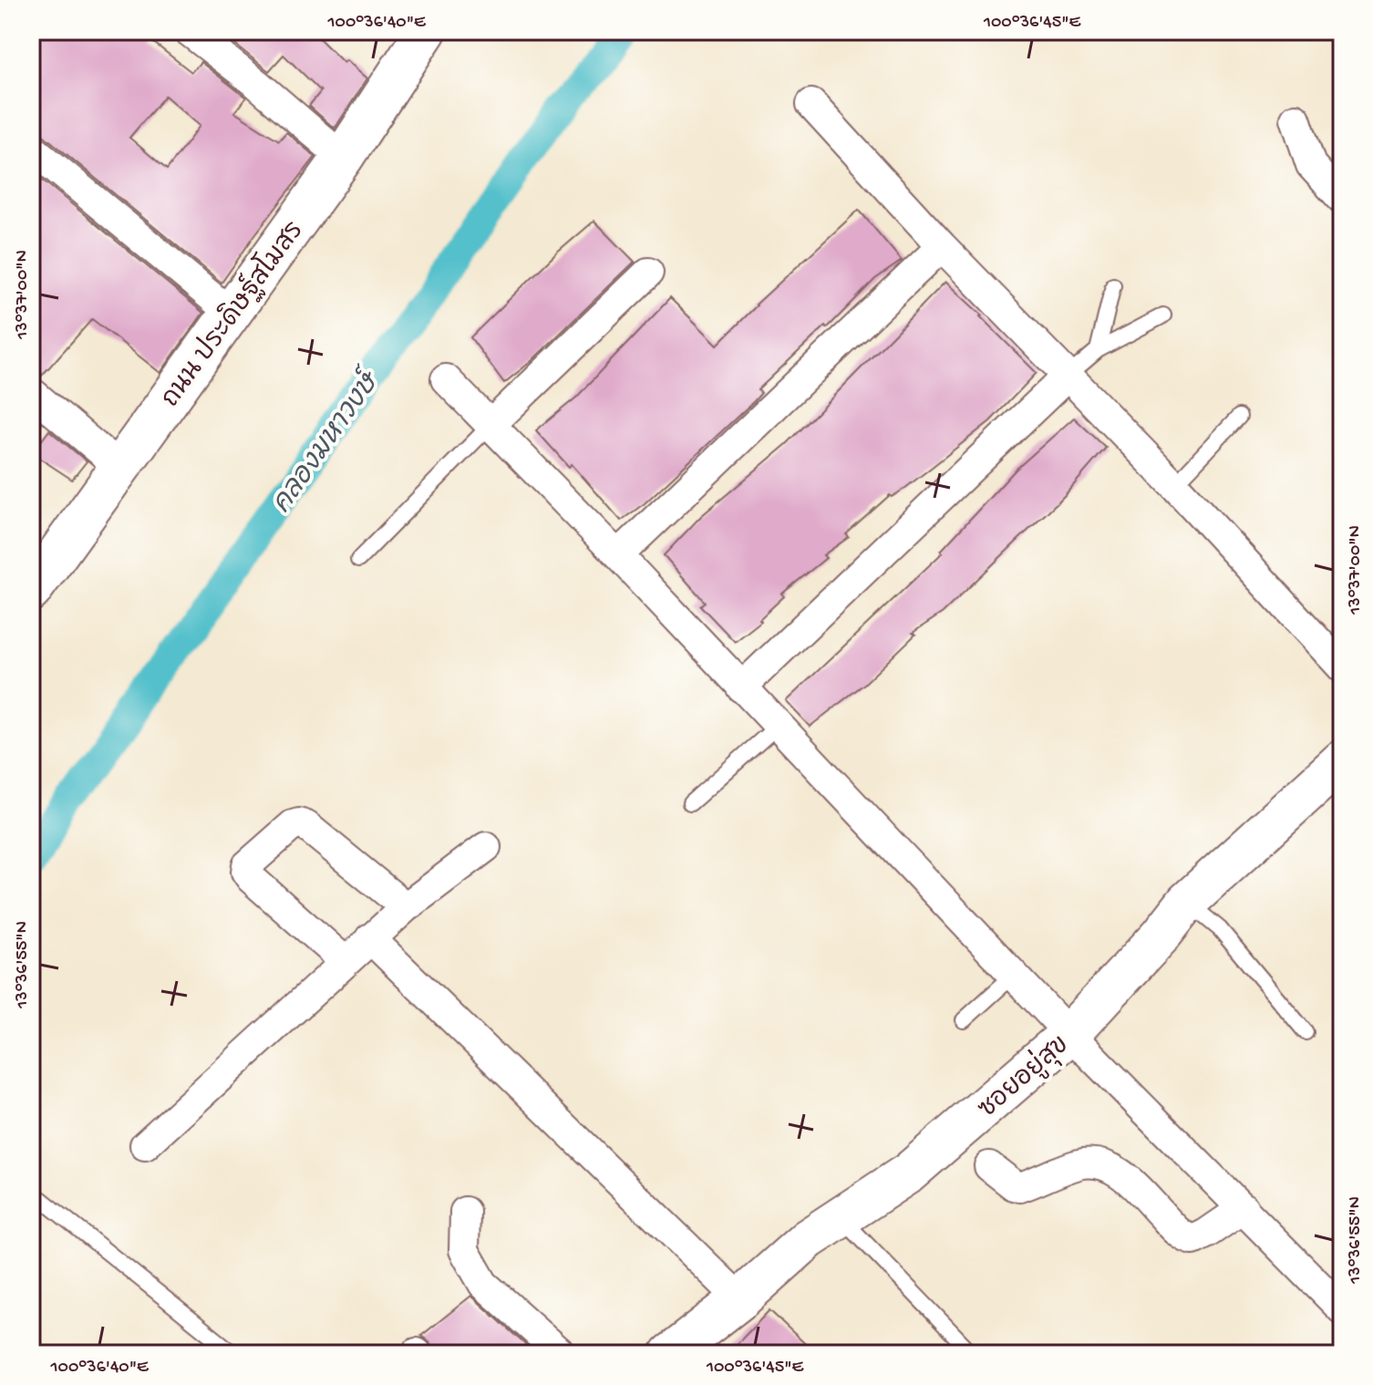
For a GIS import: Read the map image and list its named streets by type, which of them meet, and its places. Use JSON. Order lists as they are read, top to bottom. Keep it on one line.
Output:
{"streets":{"street":["ถนน ประดิษฐ์สโมสร","ซอยอยู่สุข"]},"water":["คลองมหาวงษ์"],"coordinates":["100°36'40\"E","100°36'45\"E","13°37'00\"N","13°36'55\"N"]}
